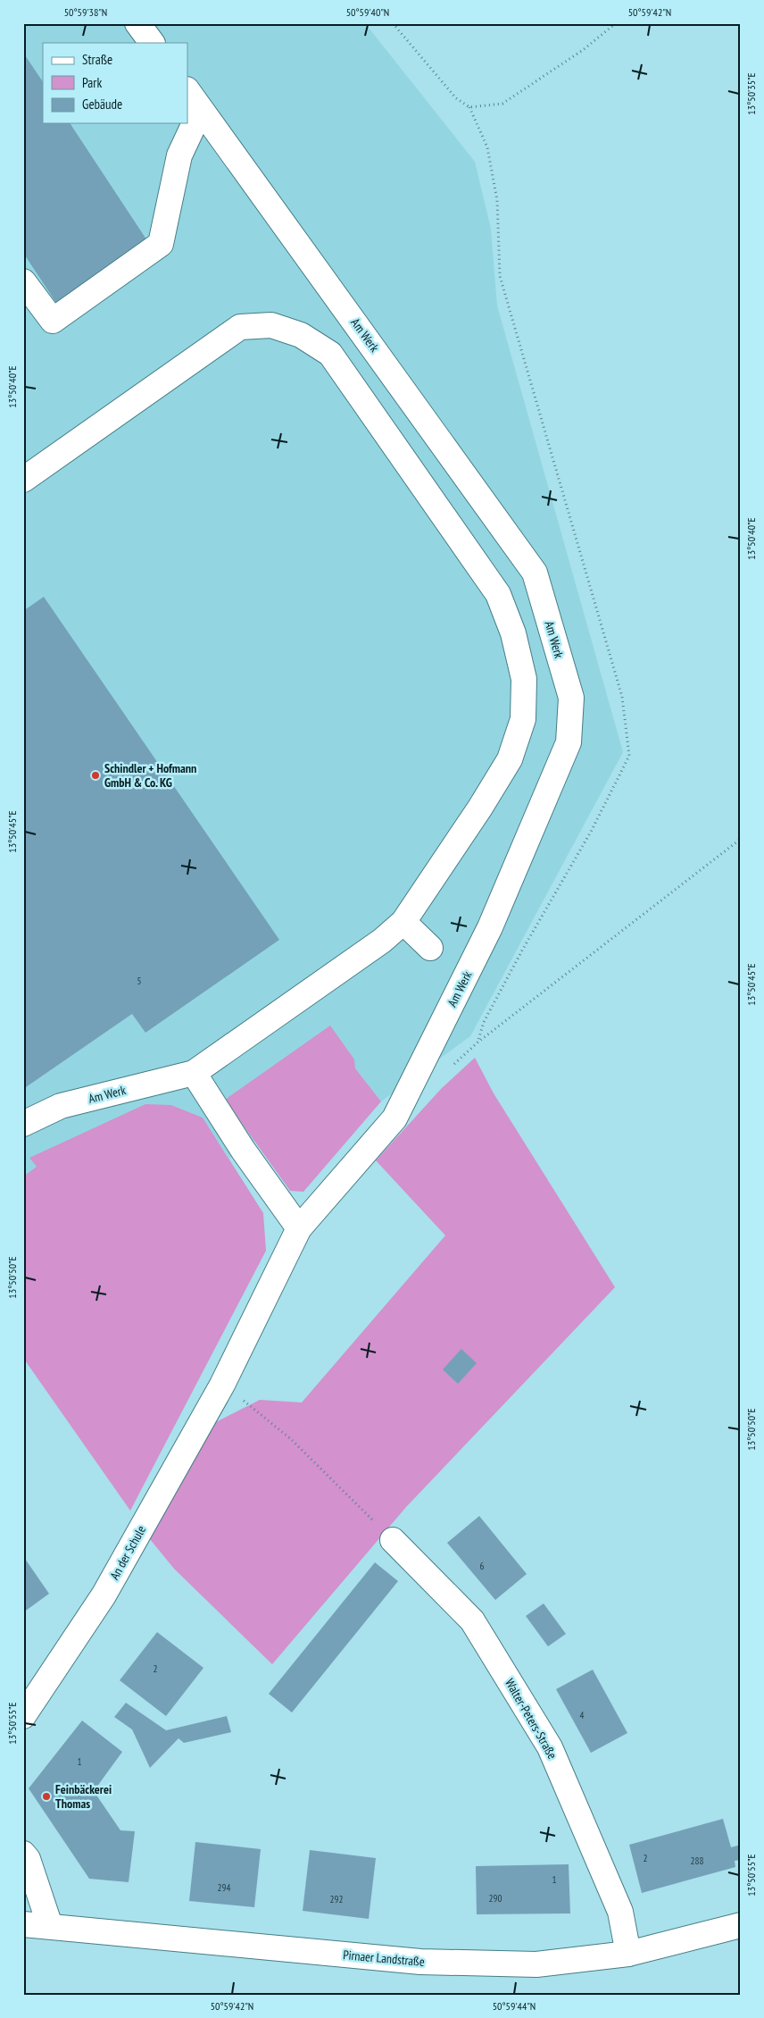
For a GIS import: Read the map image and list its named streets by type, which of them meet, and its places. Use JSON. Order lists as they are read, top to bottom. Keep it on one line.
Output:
{"streets":{"street":["Am Werk","An der Schule","Walter-Peters-Straße","Pirnaer Landstraße"]},"crossings":[["Am Werk","An der Schule"],["Walter-Peters-Straße","Pirnaer Landstraße"]],"places":["Schindler + Hofmann GmbH & Co. KG","Feinbäckerei Thomas"],"house_numbers":["5","6","2","4","1","2","288","1","294","290","292"],"legend":["Straße","Park","Gebäude"],"coordinates":["50°59'38\"N","50°59'40\"N","50°59'42\"N","13°50'35\"E","13°50'40\"E","13°50'45\"E","13°50'50\"E","13°50'55\"E","50°59'44\"N"]}
